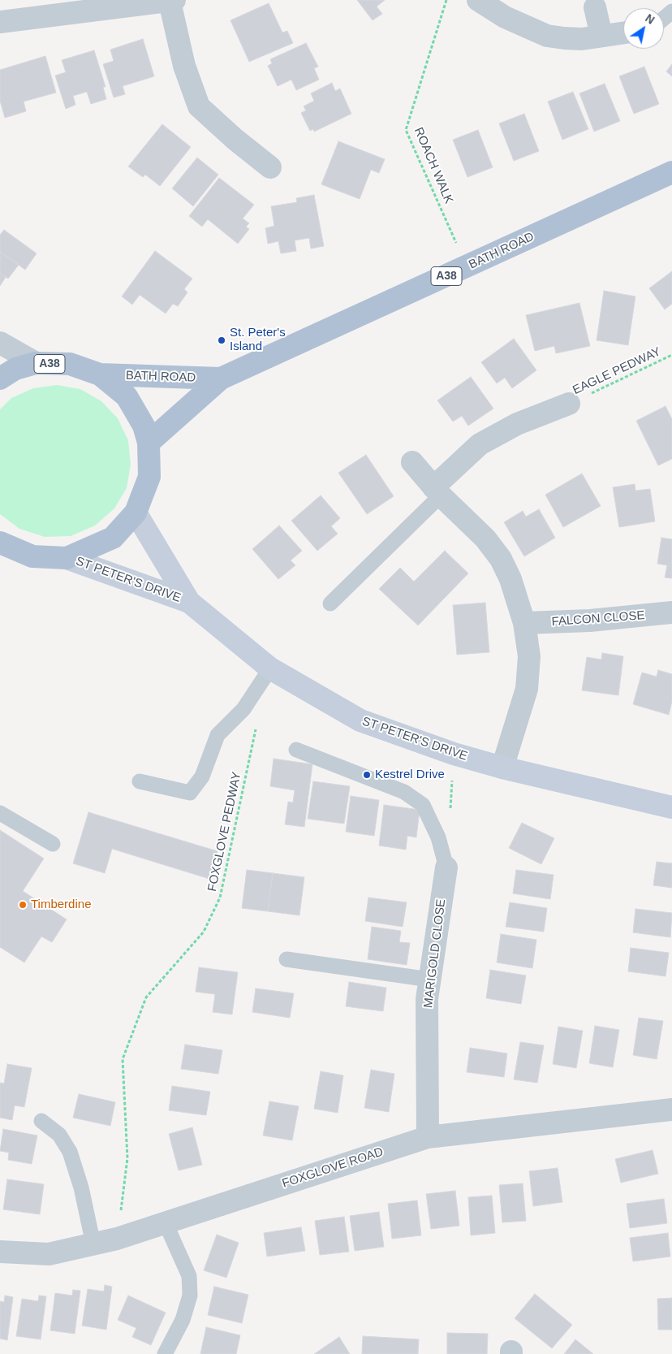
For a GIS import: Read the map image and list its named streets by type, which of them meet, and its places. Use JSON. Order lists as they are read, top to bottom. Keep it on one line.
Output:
{"streets":{"main road":["BATH ROAD","A38"],"street":["ST PETER'S DRIVE","FALCON CLOSE","MARIGOLD CLOSE","FOXGLOVE ROAD"],"path":["ROACH WALK","EAGLE PEDWAY","FOXGLOVE PEDWAY"]},"crossings":[["ROACH WALK","BATH ROAD"],["BATH ROAD","ST PETER'S DRIVE"],["FOXGLOVE PEDWAY","FOXGLOVE ROAD"],["MARIGOLD CLOSE","FOXGLOVE ROAD"]],"places":["St. Peter's Island","Kestrel Drive","Timberdine"],"north":"top right"}
